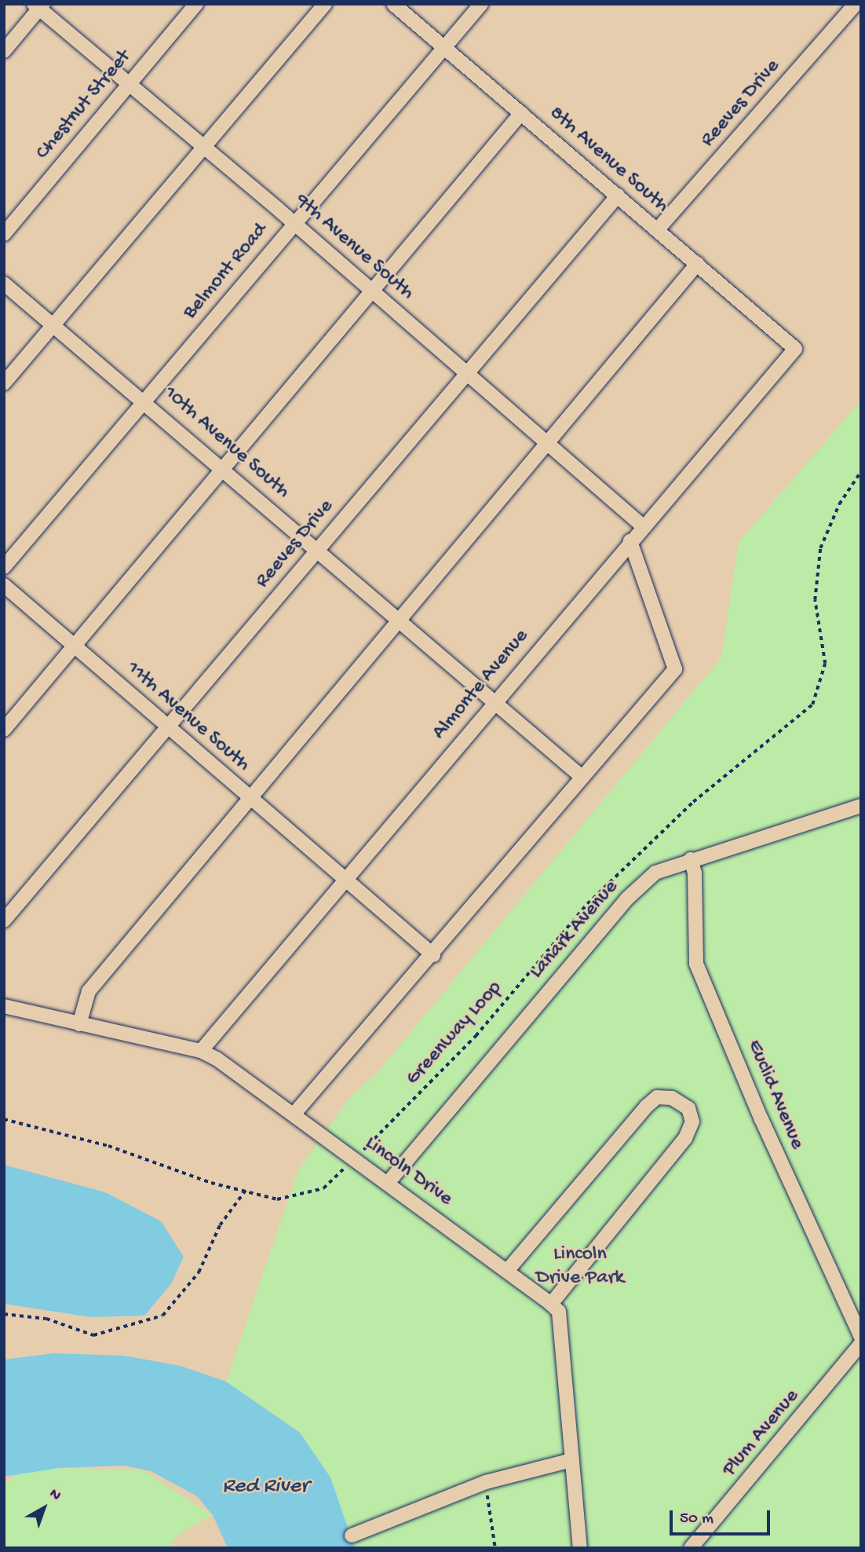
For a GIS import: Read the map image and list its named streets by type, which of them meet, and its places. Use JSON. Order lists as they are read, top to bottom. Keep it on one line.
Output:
{"streets":{"street":["Reeves Drive","Chestnut Street","8th Avenue South","9th Avenue South","Belmont Road","10th Avenue South","Almonte Avenue","11th Avenue South","Lanark Avenue","Euclid Avenue","Lincoln Drive","Plum Avenue"],"path":["Greenway Loop"]},"crossings":[["Reeves Drive","8th Avenue South"],["Reeves Drive","9th Avenue South"],["Reeves Drive","10th Avenue South"],["Reeves Drive","11th Avenue South"],["Chestnut Street","9th Avenue South"],["8th Avenue South","Belmont Road"],["8th Avenue South","Almonte Avenue"],["9th Avenue South","Belmont Road"],["9th Avenue South","Almonte Avenue"],["Belmont Road","10th Avenue South"],["10th Avenue South","Almonte Avenue"],["Almonte Avenue","11th Avenue South"],["Almonte Avenue","Lincoln Drive"],["Lanark Avenue","Euclid Avenue"],["Lanark Avenue","Lincoln Drive"],["Greenway Loop","Lincoln Drive"]],"water":["Red River"],"parks":["Lincoln Drive Park"],"scale_bar":"50 m","north":"top right"}
